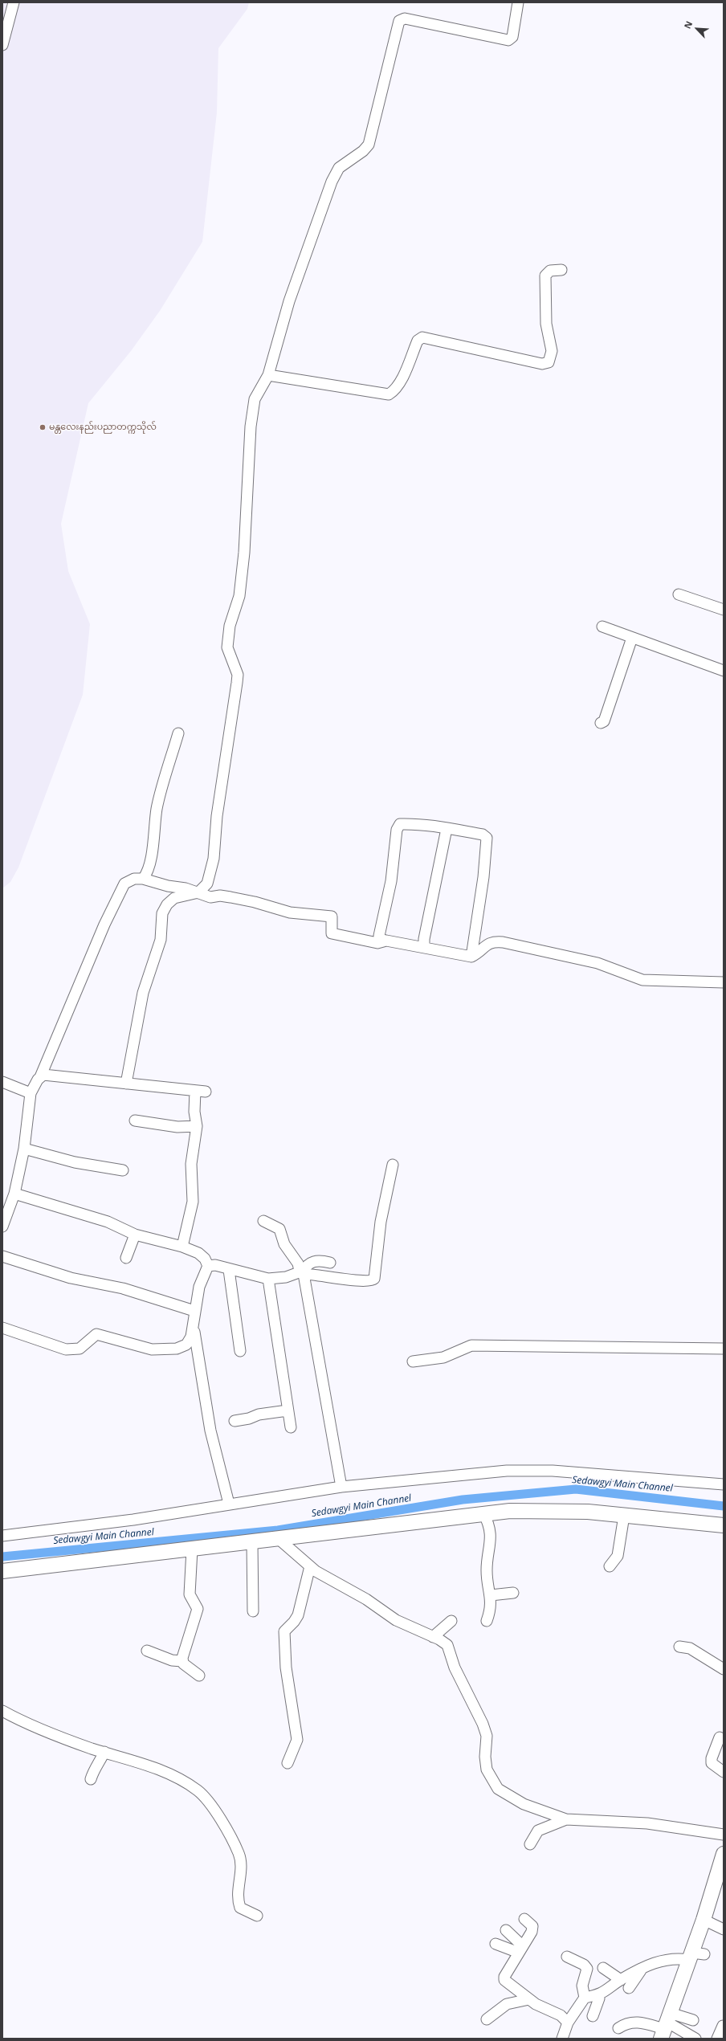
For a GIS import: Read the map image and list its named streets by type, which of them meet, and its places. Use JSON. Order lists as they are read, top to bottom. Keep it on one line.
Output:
{"water":["Sedawgyi Main Channel"],"places":["မန္တလေးနည်းပညာတက္ကသိုလ်"],"north":"top left"}
